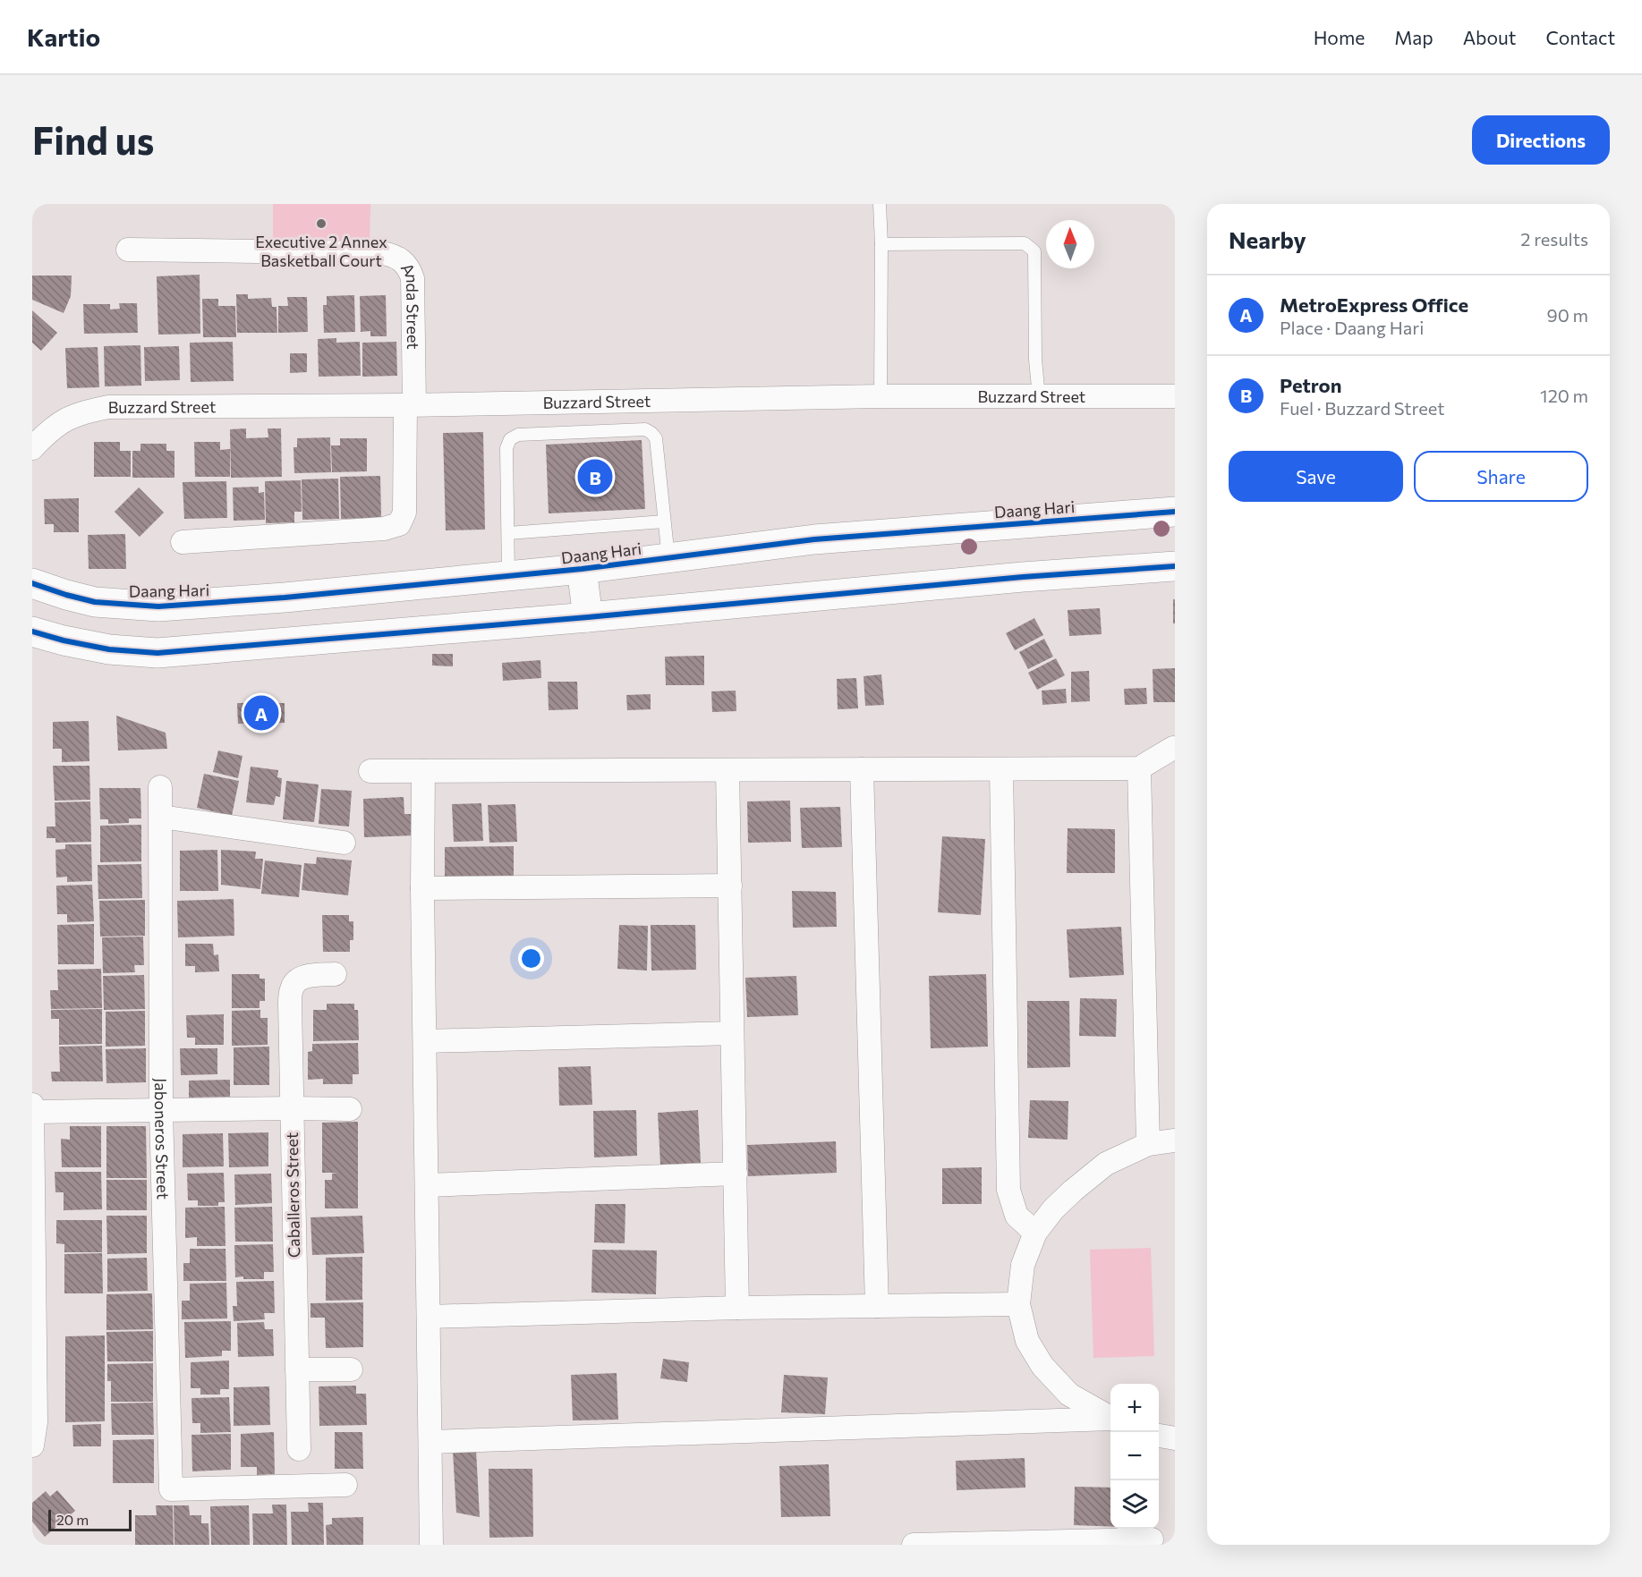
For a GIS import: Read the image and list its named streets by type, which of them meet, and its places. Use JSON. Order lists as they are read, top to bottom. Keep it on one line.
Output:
{"streets":{"main road":["Daang Hari"],"street":["Anda Street","Buzzard Street","Jaboneros Street","Caballeros Street"]},"crossings":[["Anda Street","Buzzard Street"]],"places":["Executive 2 Annex Basketball Court"],"scale_bar":"20 m","north":"top","page":{"header":"Kartio","nav":["Home","Map","About","Contact"],"buttons":["Directions",["Save","Share"]],"title":"Find us","heading":["Nearby","2 results"],"list":[{"mark":"A","name":"MetroExpress Office","note":"Place · Daang Hari","value":"90 m"},{"mark":"B","name":"Petron","note":"Fuel · Buzzard Street","value":"120 m"}],"pins":["B","A"],"map_buttons":["+","−"],"scale":"20 m"}}
